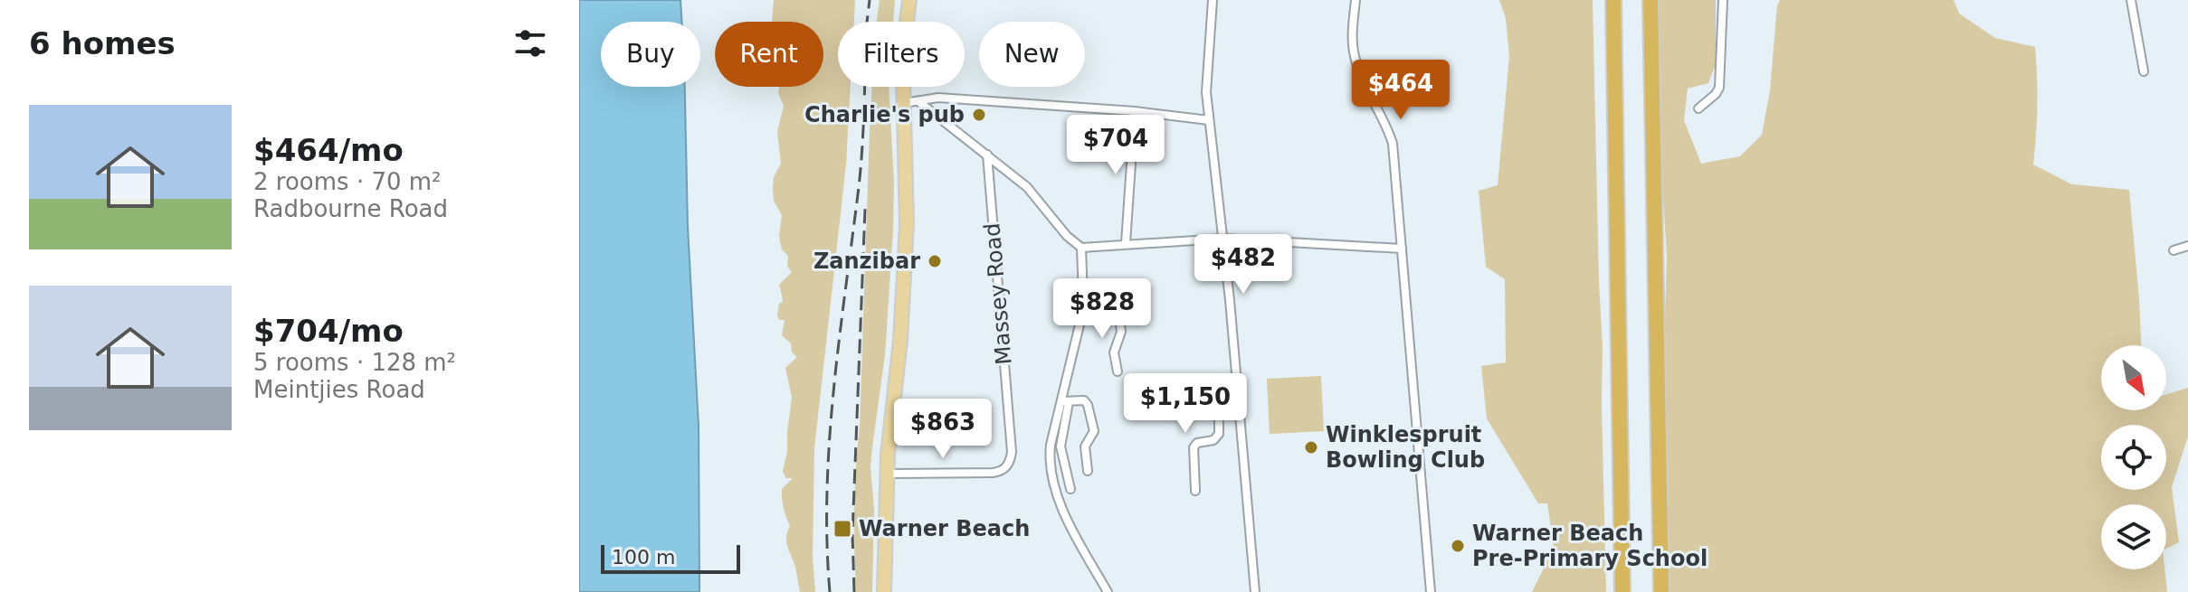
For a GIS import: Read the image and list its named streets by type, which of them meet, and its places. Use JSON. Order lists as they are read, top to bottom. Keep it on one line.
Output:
{"streets":{"street":["Massey Road"]},"places":{"other":["Charlie's pub","Zanzibar","Winklespruit Bowling Club","Warner Beach Pre-Primary School"],"transit":["Warner Beach"]},"scale_bar":"100 m","north":"bottom right","page":{"heading":"6 homes","chip":["Buy","Rent","Filters","New"],"price":["$464","$704","$482","$828","$1,150","$863"],"list":[{"name":"$464/mo","note":"2 rooms · 70 m² · Radbourne Road"},{"name":"$704/mo","note":"5 rooms · 128 m² · Meintjies Road"}],"scale":"100 m"}}
